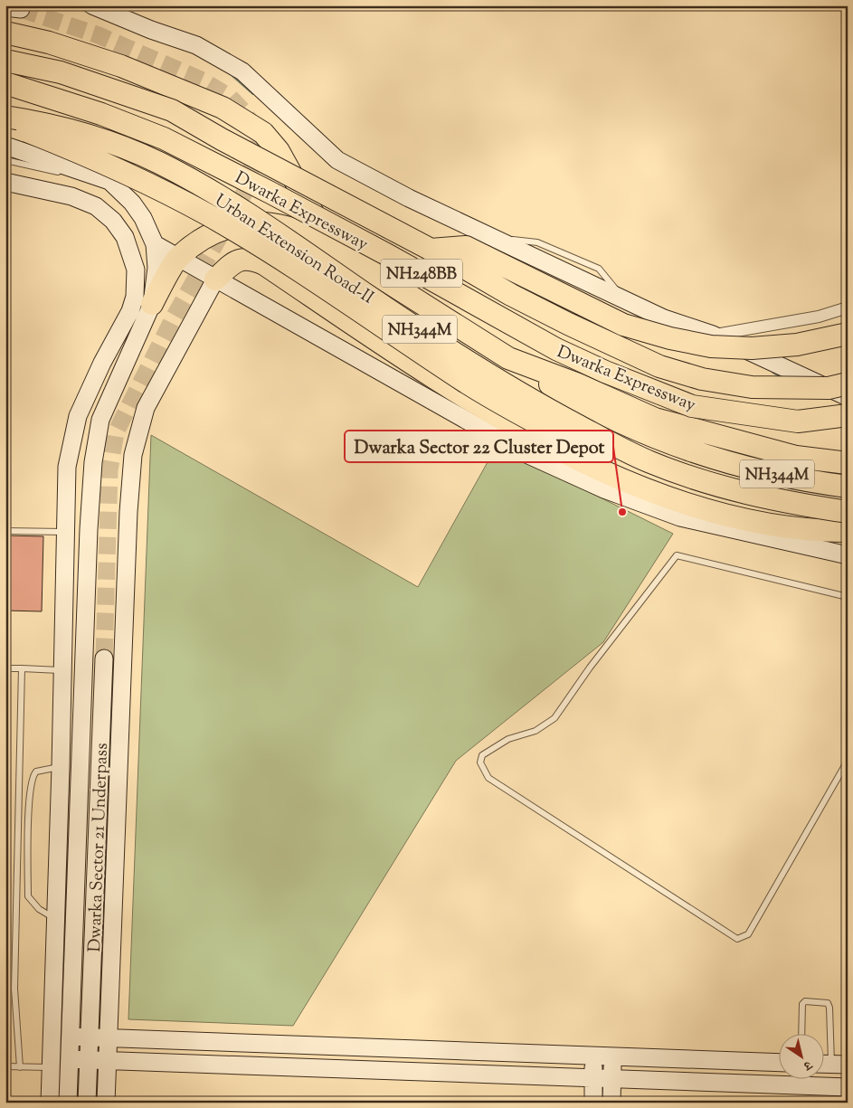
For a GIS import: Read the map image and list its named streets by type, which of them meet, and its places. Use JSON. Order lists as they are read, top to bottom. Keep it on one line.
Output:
{"streets":{"highway":["Dwarka Expressway","Urban Extension Road-II","NH248BB","NH344M"],"street":["Dwarka Sector 21 Underpass"]},"places":["Dwarka Sector 22 Cluster Depot"],"north":"bottom right"}
